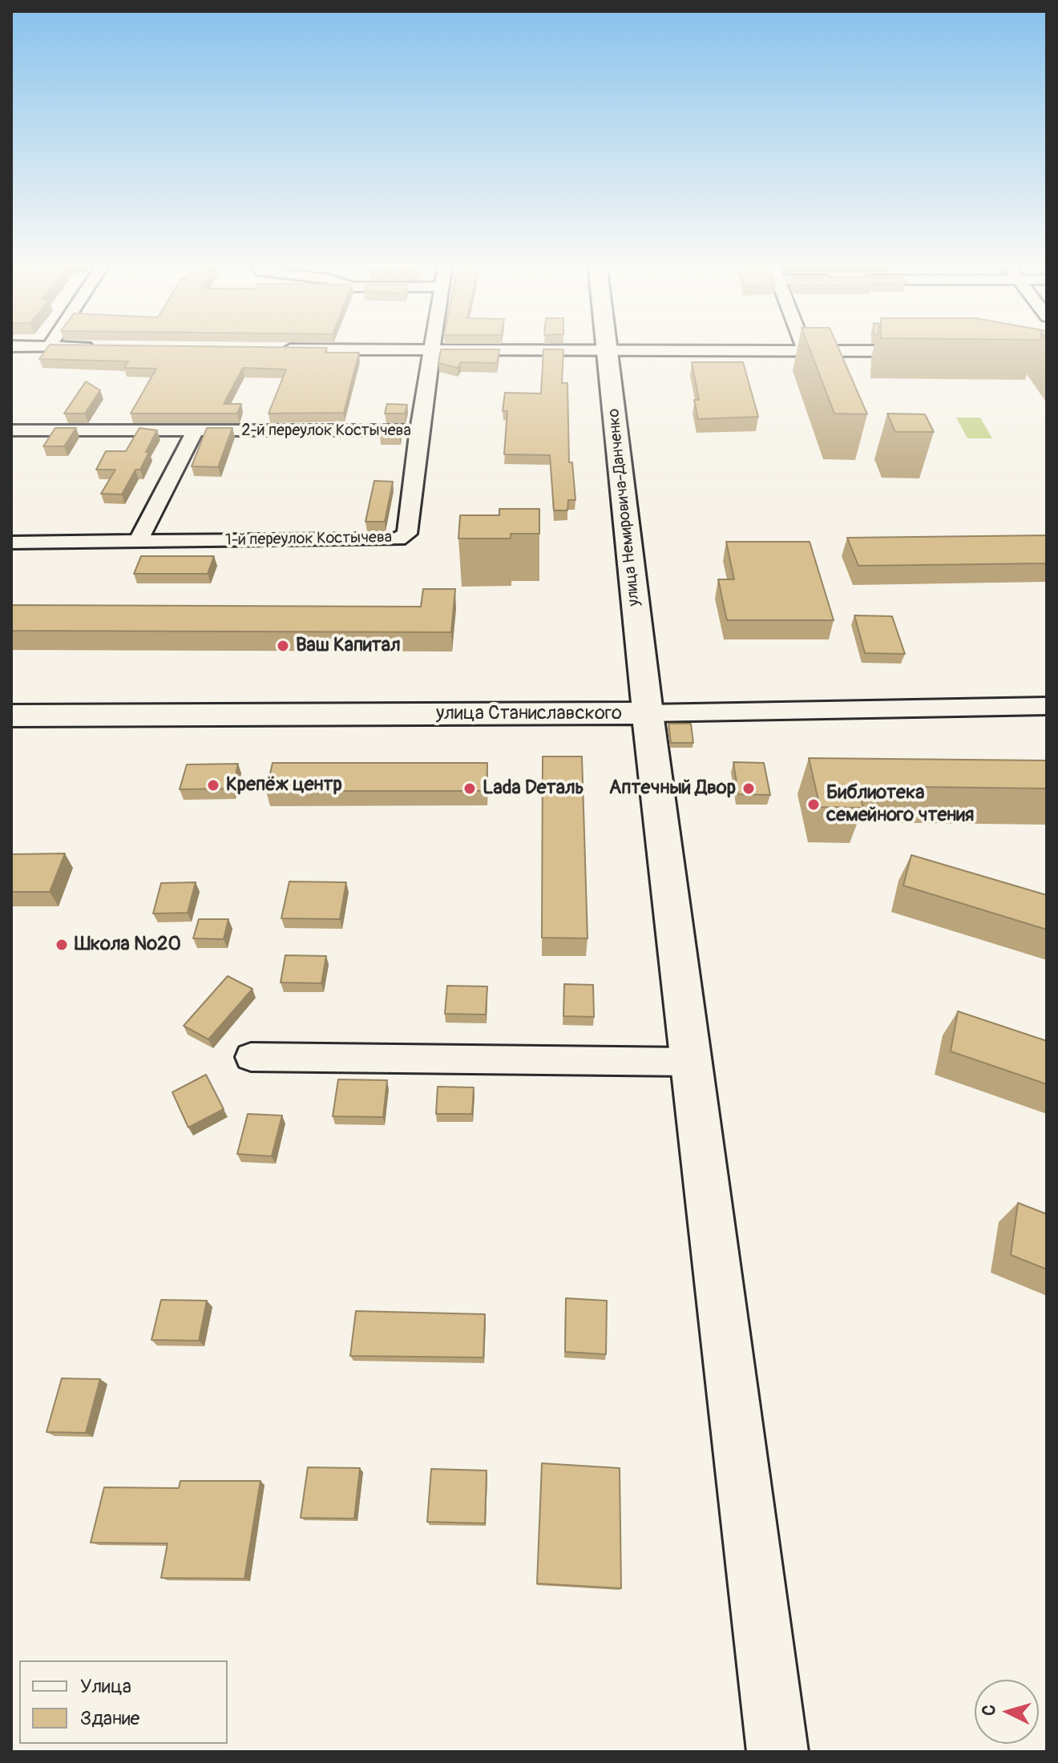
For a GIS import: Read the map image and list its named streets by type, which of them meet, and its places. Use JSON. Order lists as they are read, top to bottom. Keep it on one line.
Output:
{"streets":{"main road":["улица Немировича-Данченко","улица Станиславского"],"street":["2-й переулок Костычева","1-й переулок Костычева"]},"crossings":[["2-й переулок Костычева","1-й переулок Костычева"],["улица Немировича-Данченко","улица Станиславского"]],"places":["Ваш Капитал","Крепёж центр","Lada Dеталь","Аптечный Двор","Библиотека семейного чтения","Школа №20"],"legend":["Улица","Здание"],"north":"left"}
